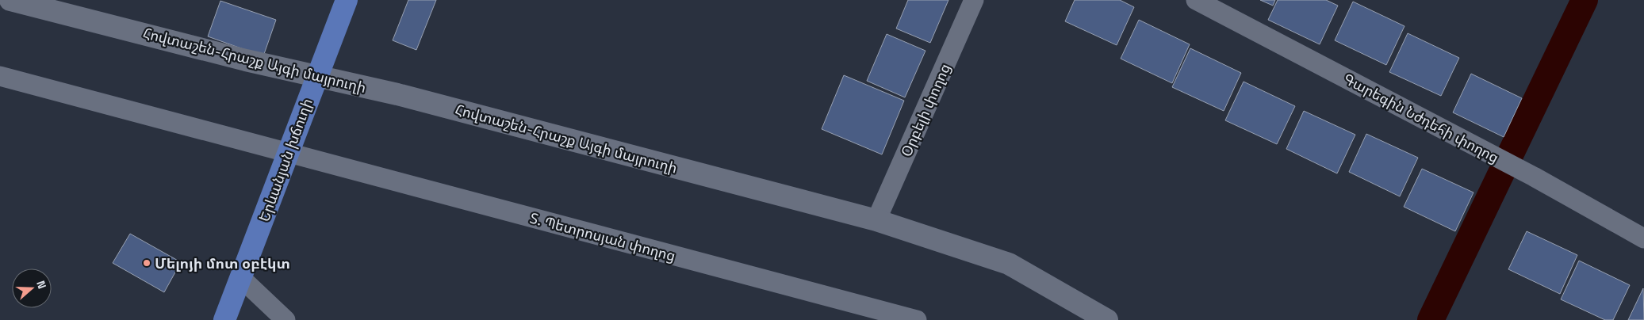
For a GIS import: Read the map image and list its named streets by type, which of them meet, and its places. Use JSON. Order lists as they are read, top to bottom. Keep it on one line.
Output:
{"streets":{"main road":["Երևանյան խճուղի"],"street":["Հովտաշեն-Հրաշք Այգի մայրուղի","Օրբելի փողոց","Գարեգին Նժդեհի փողոց","Տ. Պետրոսյան փողոց"]},"crossings":[["Հովտաշեն-Հրաշք Այգի մայրուղի","Օրբելի փողոց"],["Հովտաշեն-Հրաշք Այգի մայրուղի","Երևանյան խճուղի"],["Երևանյան խճուղի","Տ. Պետրոսյան փողոց"]],"places":["Մելոյի մոտ օբէկտ"],"north":"right"}
